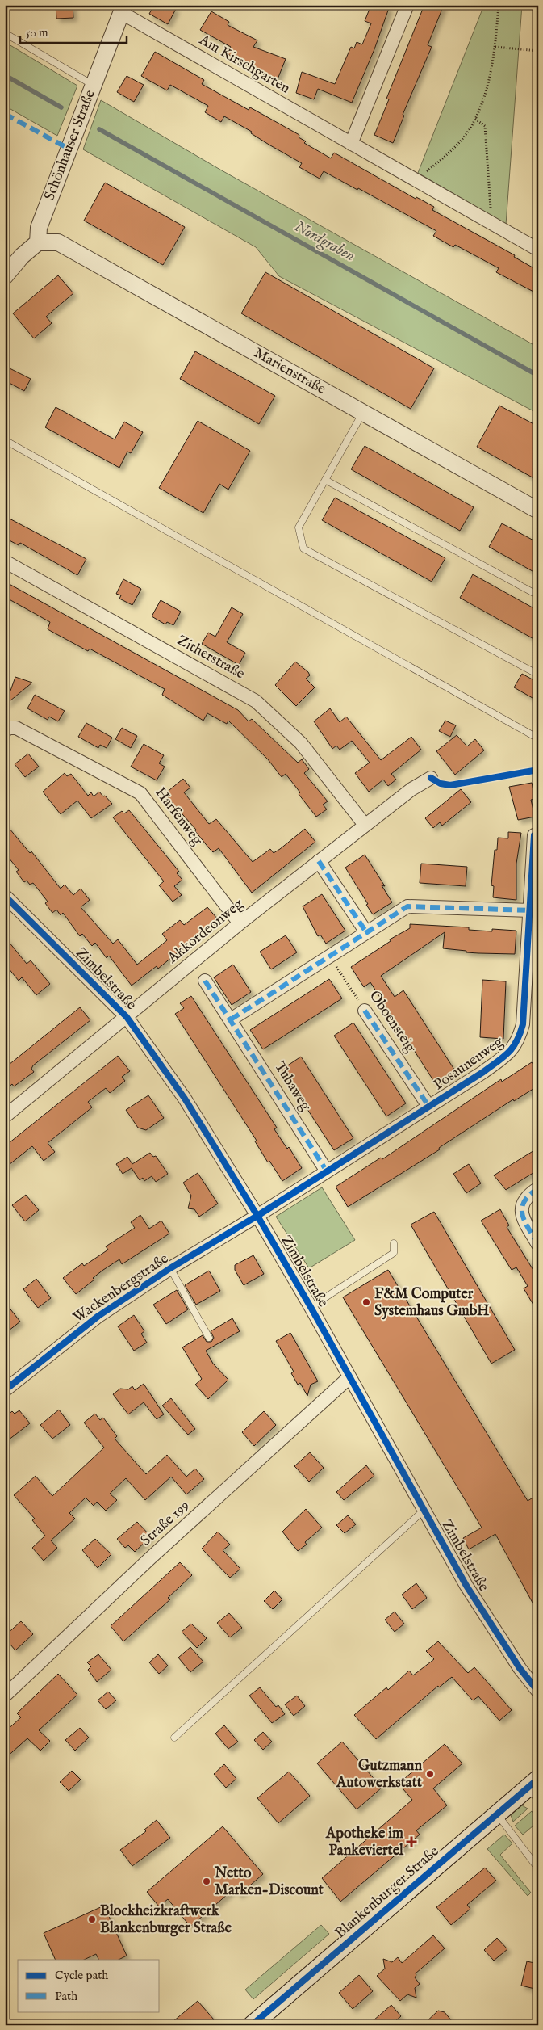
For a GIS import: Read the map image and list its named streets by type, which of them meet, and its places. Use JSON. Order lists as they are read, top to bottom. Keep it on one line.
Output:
{"streets":{"main road":["Blankenburger Straße"],"street":["Am Kirschgarten","Schönhauser Straße","Marienstraße","Zitherstraße","Harfenweg","Akkordeonweg","Zimbelstraße","Oboensteig","Posaunenweg","Tubaweg","Wackenbergstraße","Straße 199"]},"crossings":[["Am Kirschgarten","Schönhauser Straße"],["Schönhauser Straße","Marienstraße"],["Zitherstraße","Akkordeonweg"],["Harfenweg","Akkordeonweg"],["Akkordeonweg","Zimbelstraße"],["Zimbelstraße","Posaunenweg"],["Zimbelstraße","Wackenbergstraße"],["Zimbelstraße","Straße 199"],["Oboensteig","Posaunenweg"],["Posaunenweg","Tubaweg"],["Posaunenweg","Wackenbergstraße"]],"water":["Nordgraben"],"places":{"other":["F&M Computer Systemhaus GmbH","Gutzmann Autowerkstatt","Netto Marken-Discount","Blockheizkraftwerk Blankenburger Straße"],"health":["Apotheke im Pankeviertel"]},"legend":["Cycle path","Path"],"scale_bar":"50 m"}
